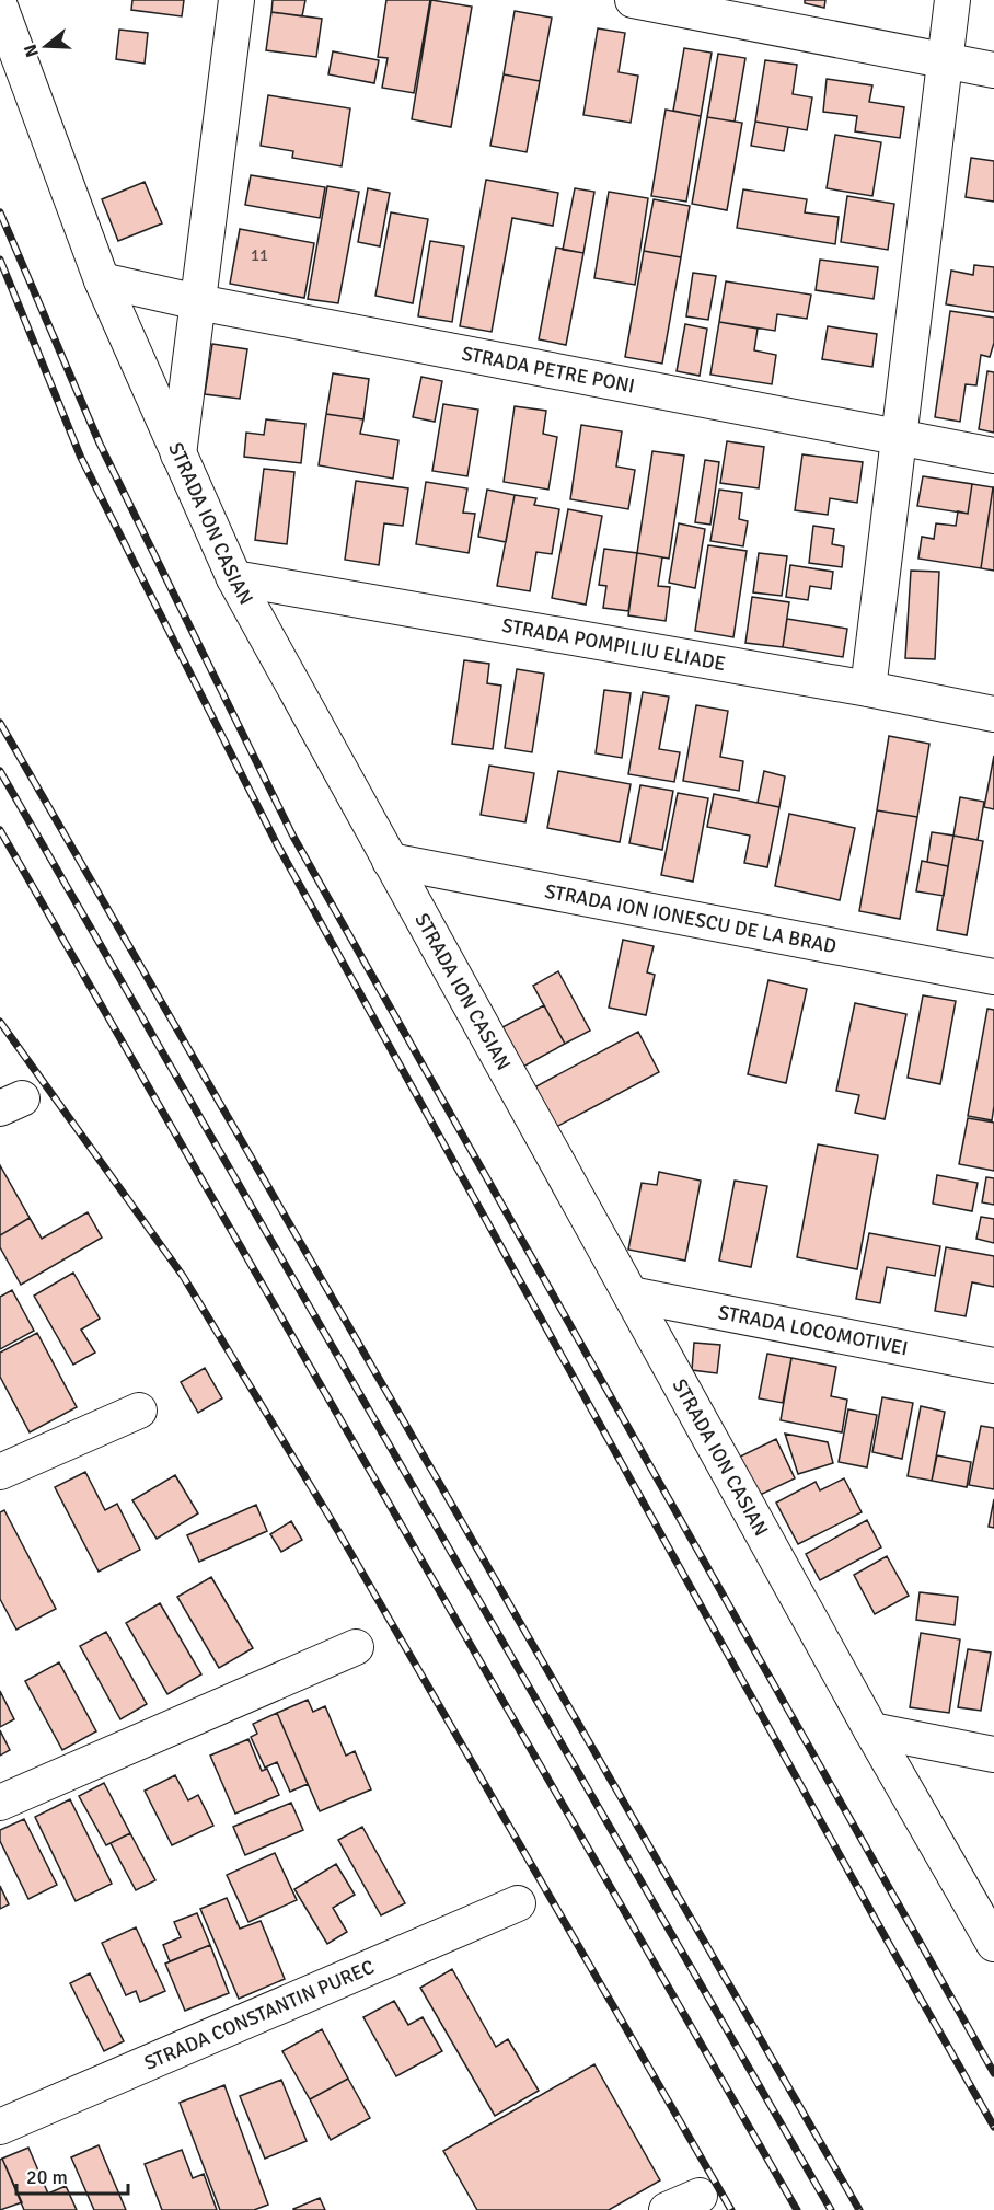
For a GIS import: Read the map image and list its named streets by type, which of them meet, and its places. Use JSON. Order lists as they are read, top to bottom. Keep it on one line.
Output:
{"streets":{"street":["STRADA PETRE PONI","STRADA ION CASIAN","STRADA POMPILIU ELIADE","STRADA ION IONESCU DE LA BRAD","STRADA LOCOMOTIVEI","STRADA CONSTANTIN PUREC"]},"crossings":[["STRADA PETRE PONI","STRADA ION CASIAN"],["STRADA ION CASIAN","STRADA POMPILIU ELIADE"],["STRADA ION CASIAN","STRADA ION IONESCU DE LA BRAD"],["STRADA ION CASIAN","STRADA LOCOMOTIVEI"]],"house_numbers":["11"],"scale_bar":"20 m","north":"left"}
